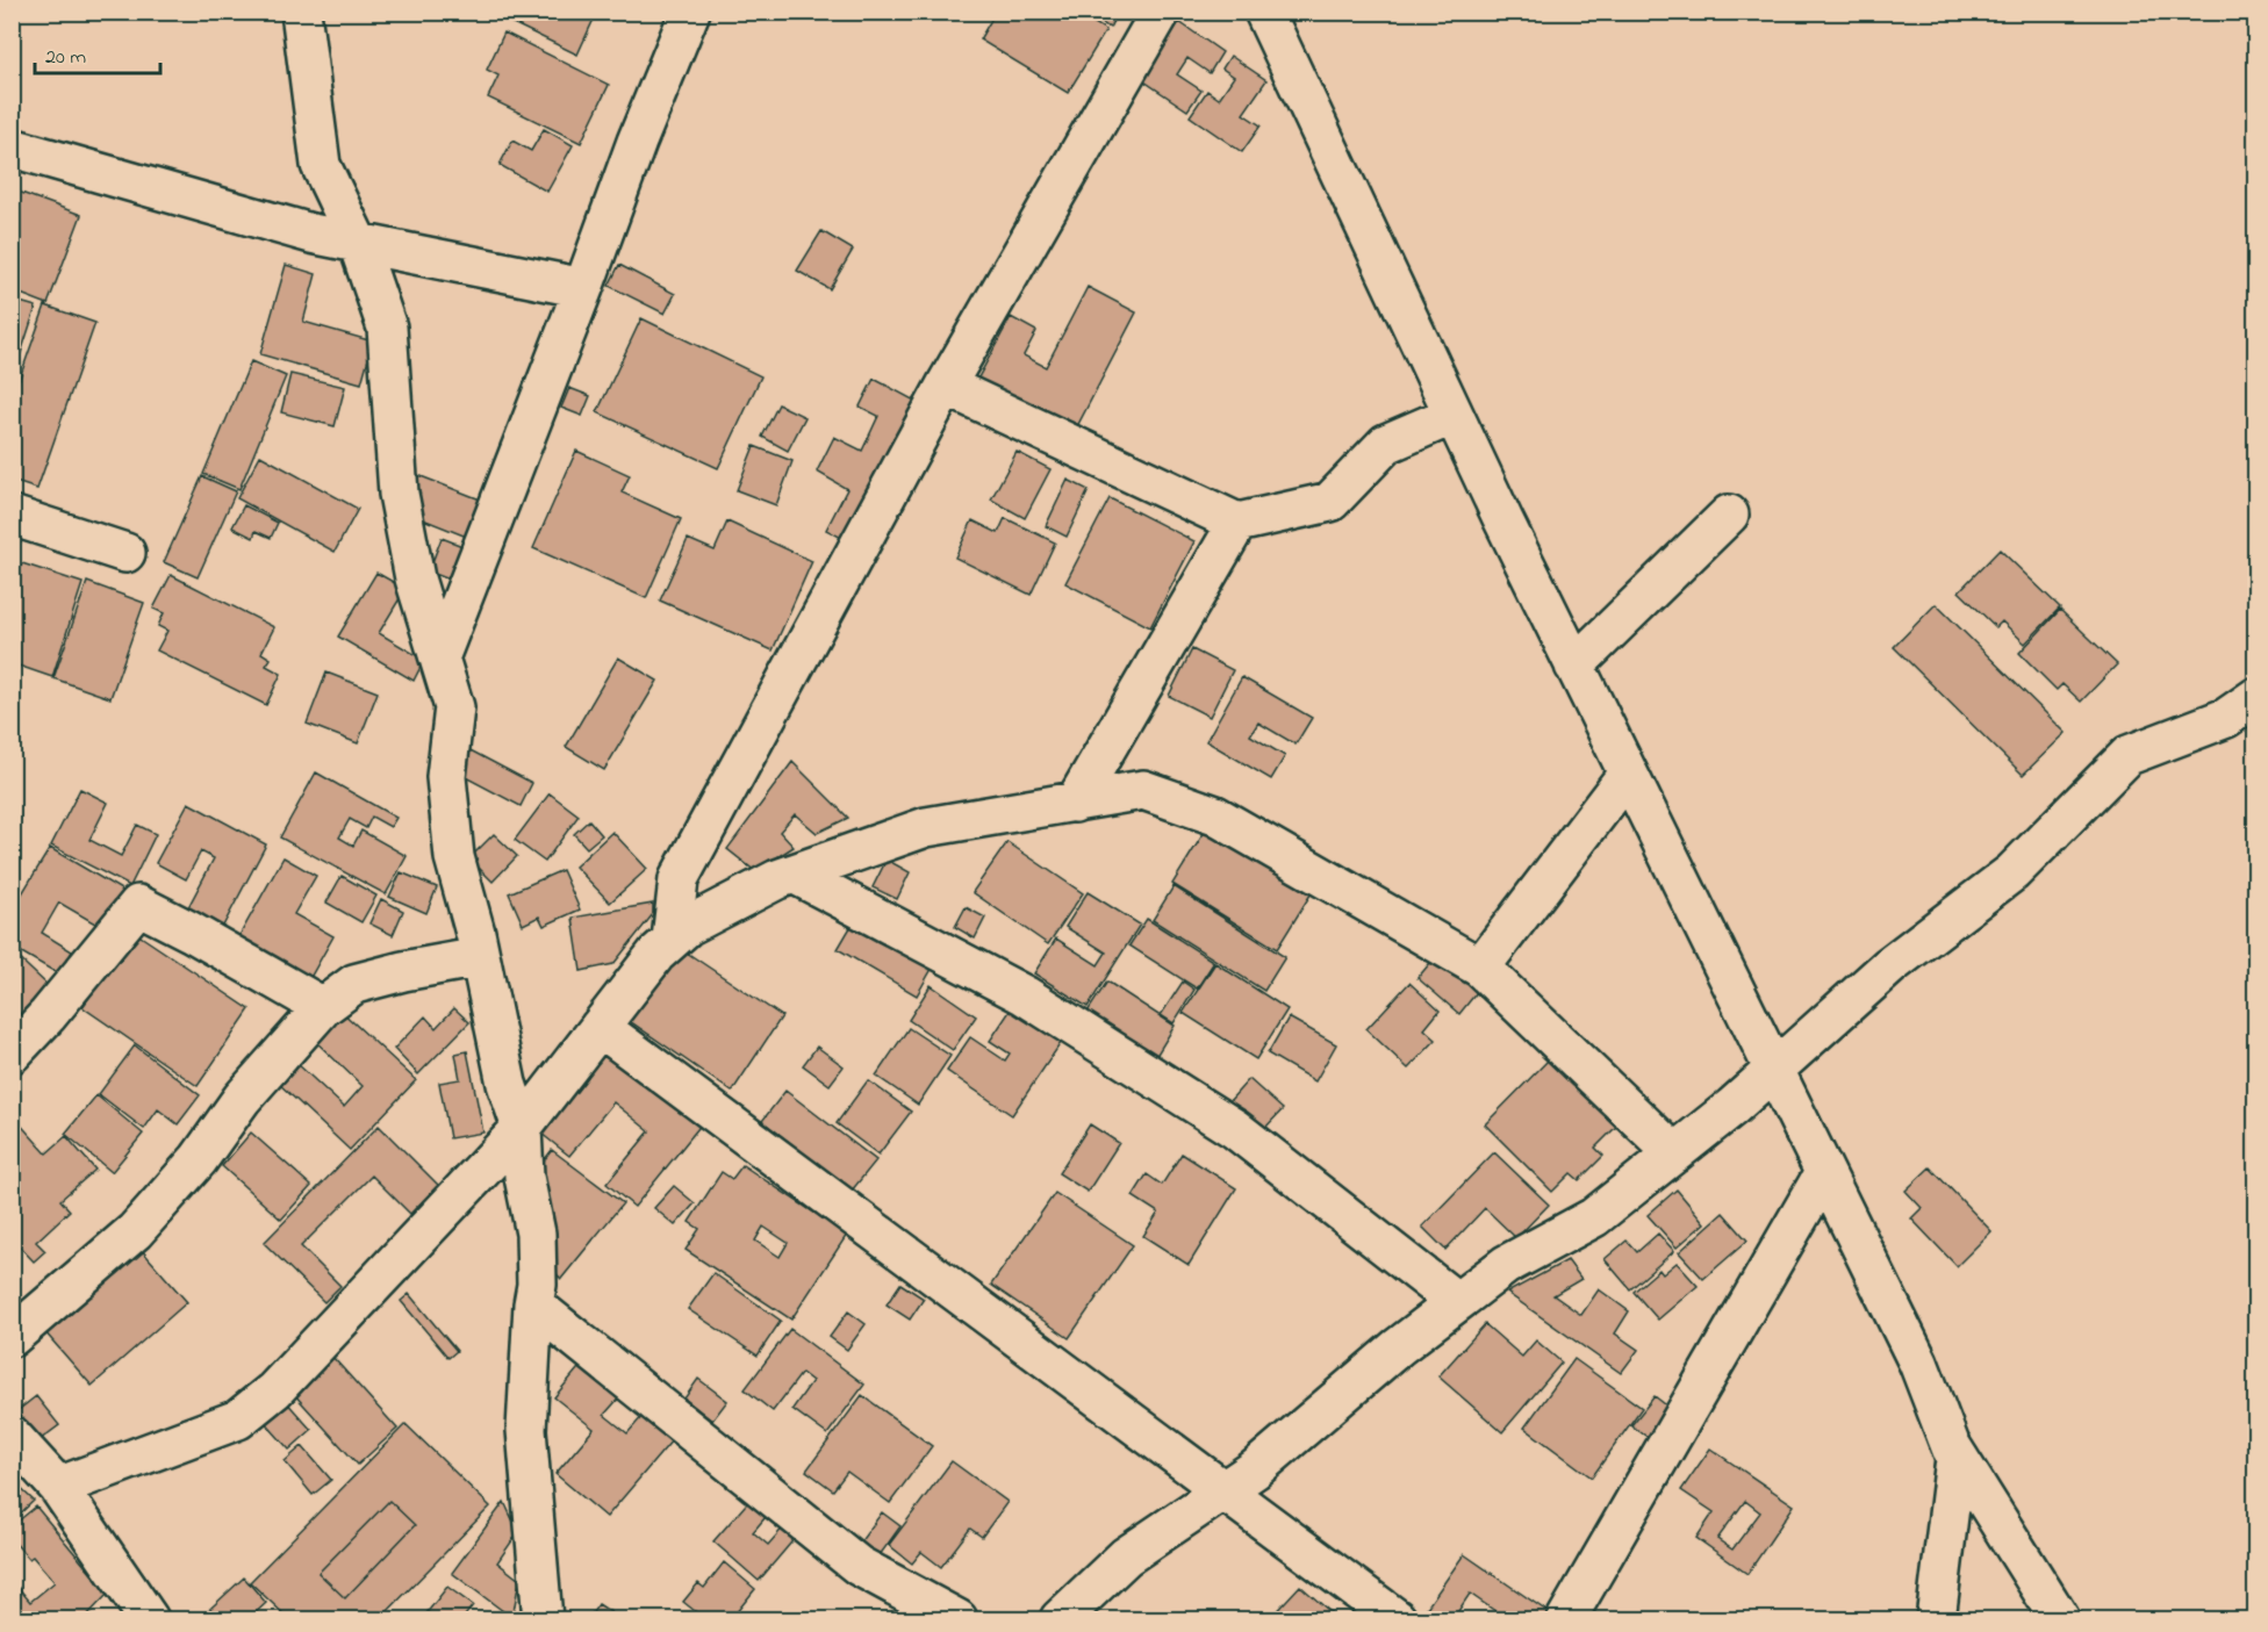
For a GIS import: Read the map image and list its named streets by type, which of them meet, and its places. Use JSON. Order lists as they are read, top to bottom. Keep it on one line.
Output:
{"scale_bar":"20 m"}
